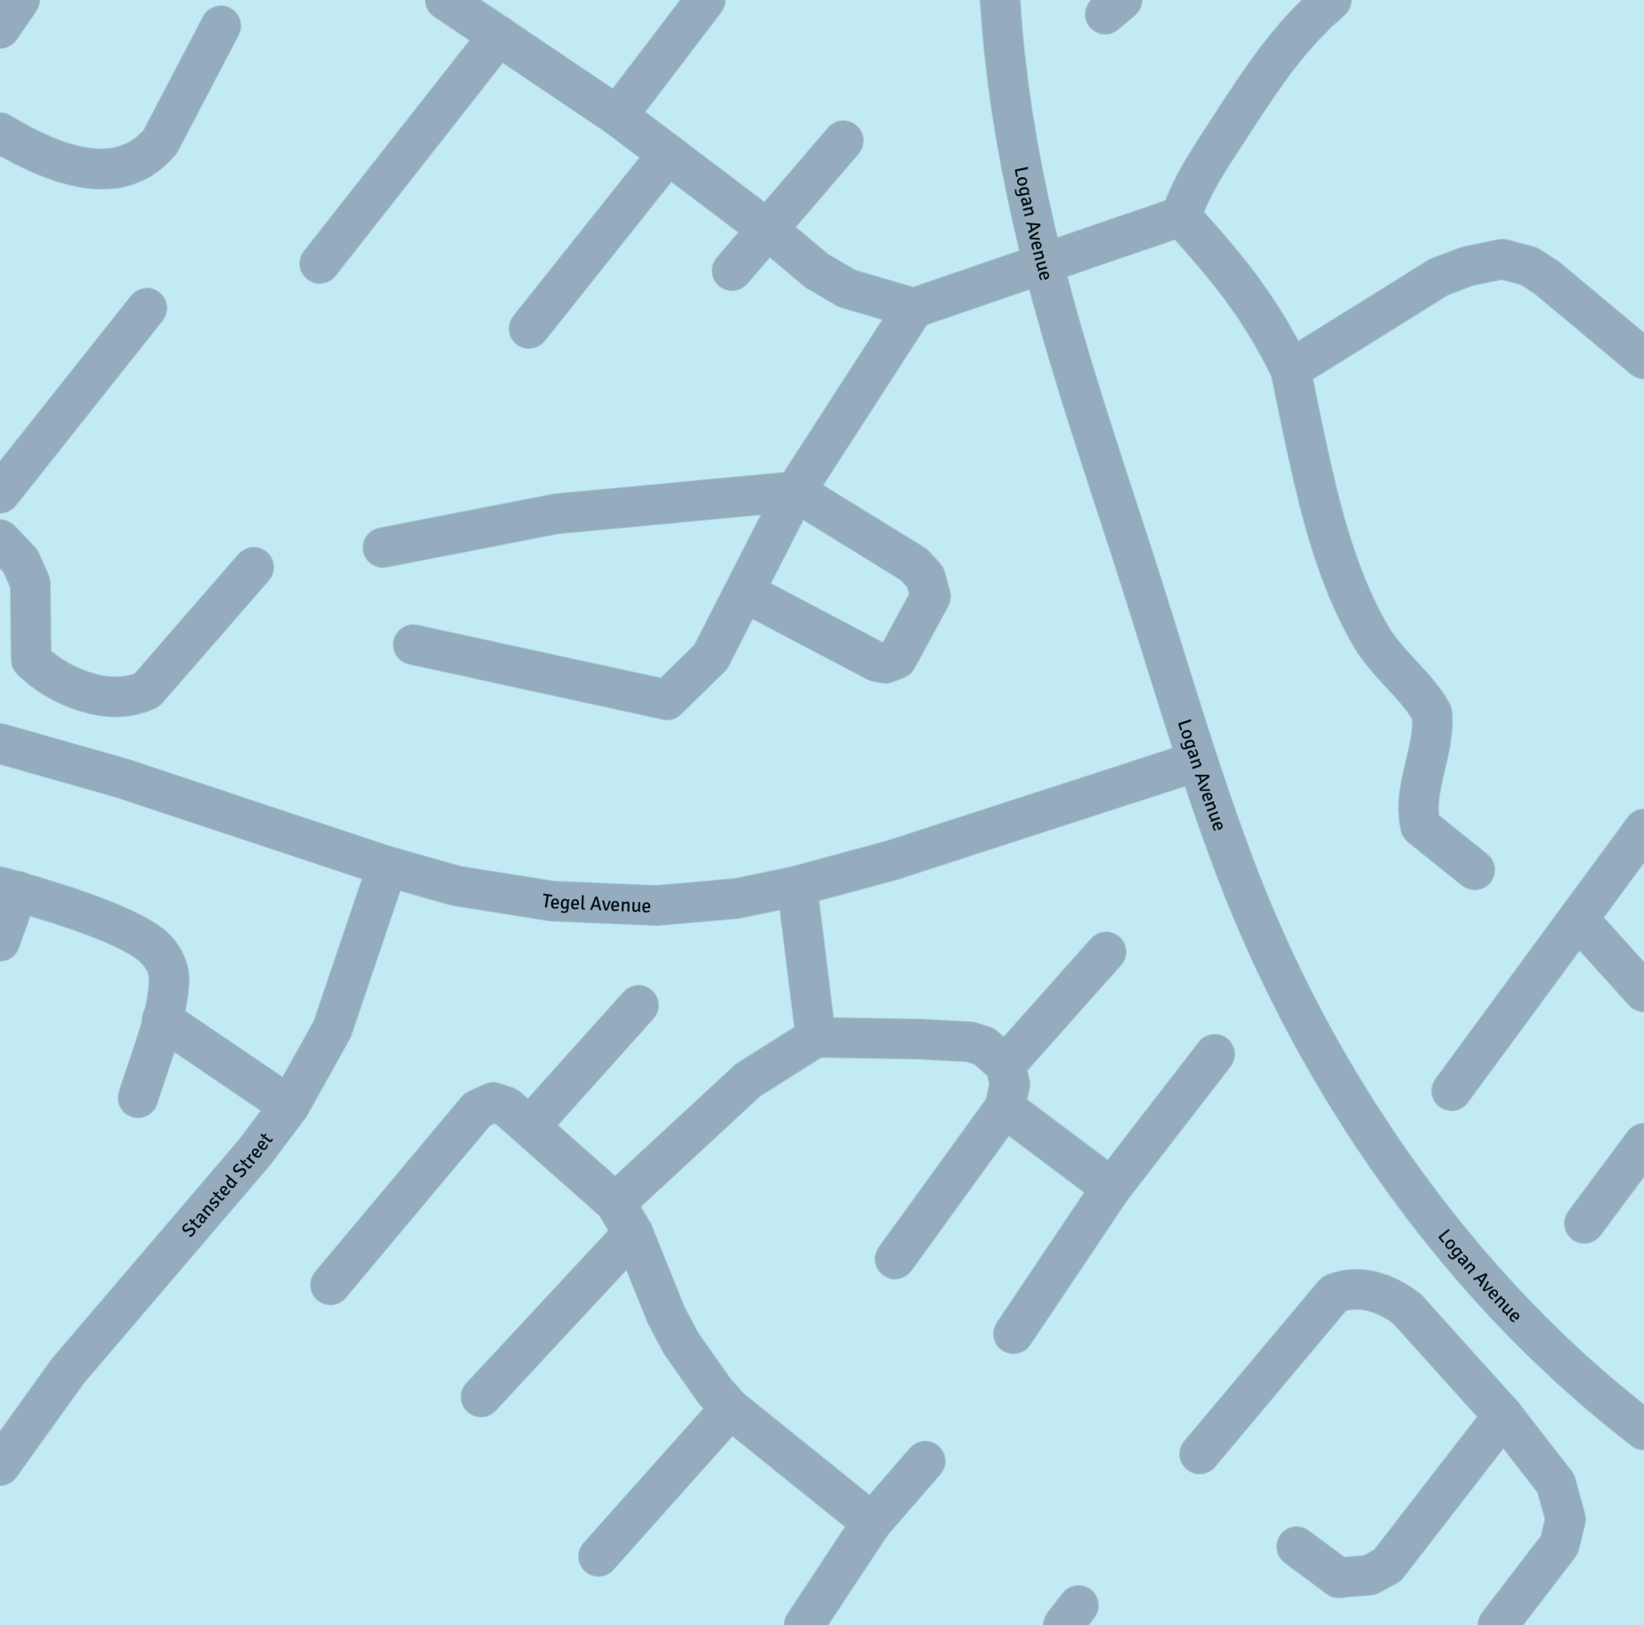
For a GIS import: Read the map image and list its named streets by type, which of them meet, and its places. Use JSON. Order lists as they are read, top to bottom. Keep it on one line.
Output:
{"streets":{"street":["Logan Avenue","Tegel Avenue","Stansted Street"]},"crossings":[["Logan Avenue","Tegel Avenue"],["Tegel Avenue","Stansted Street"]]}
